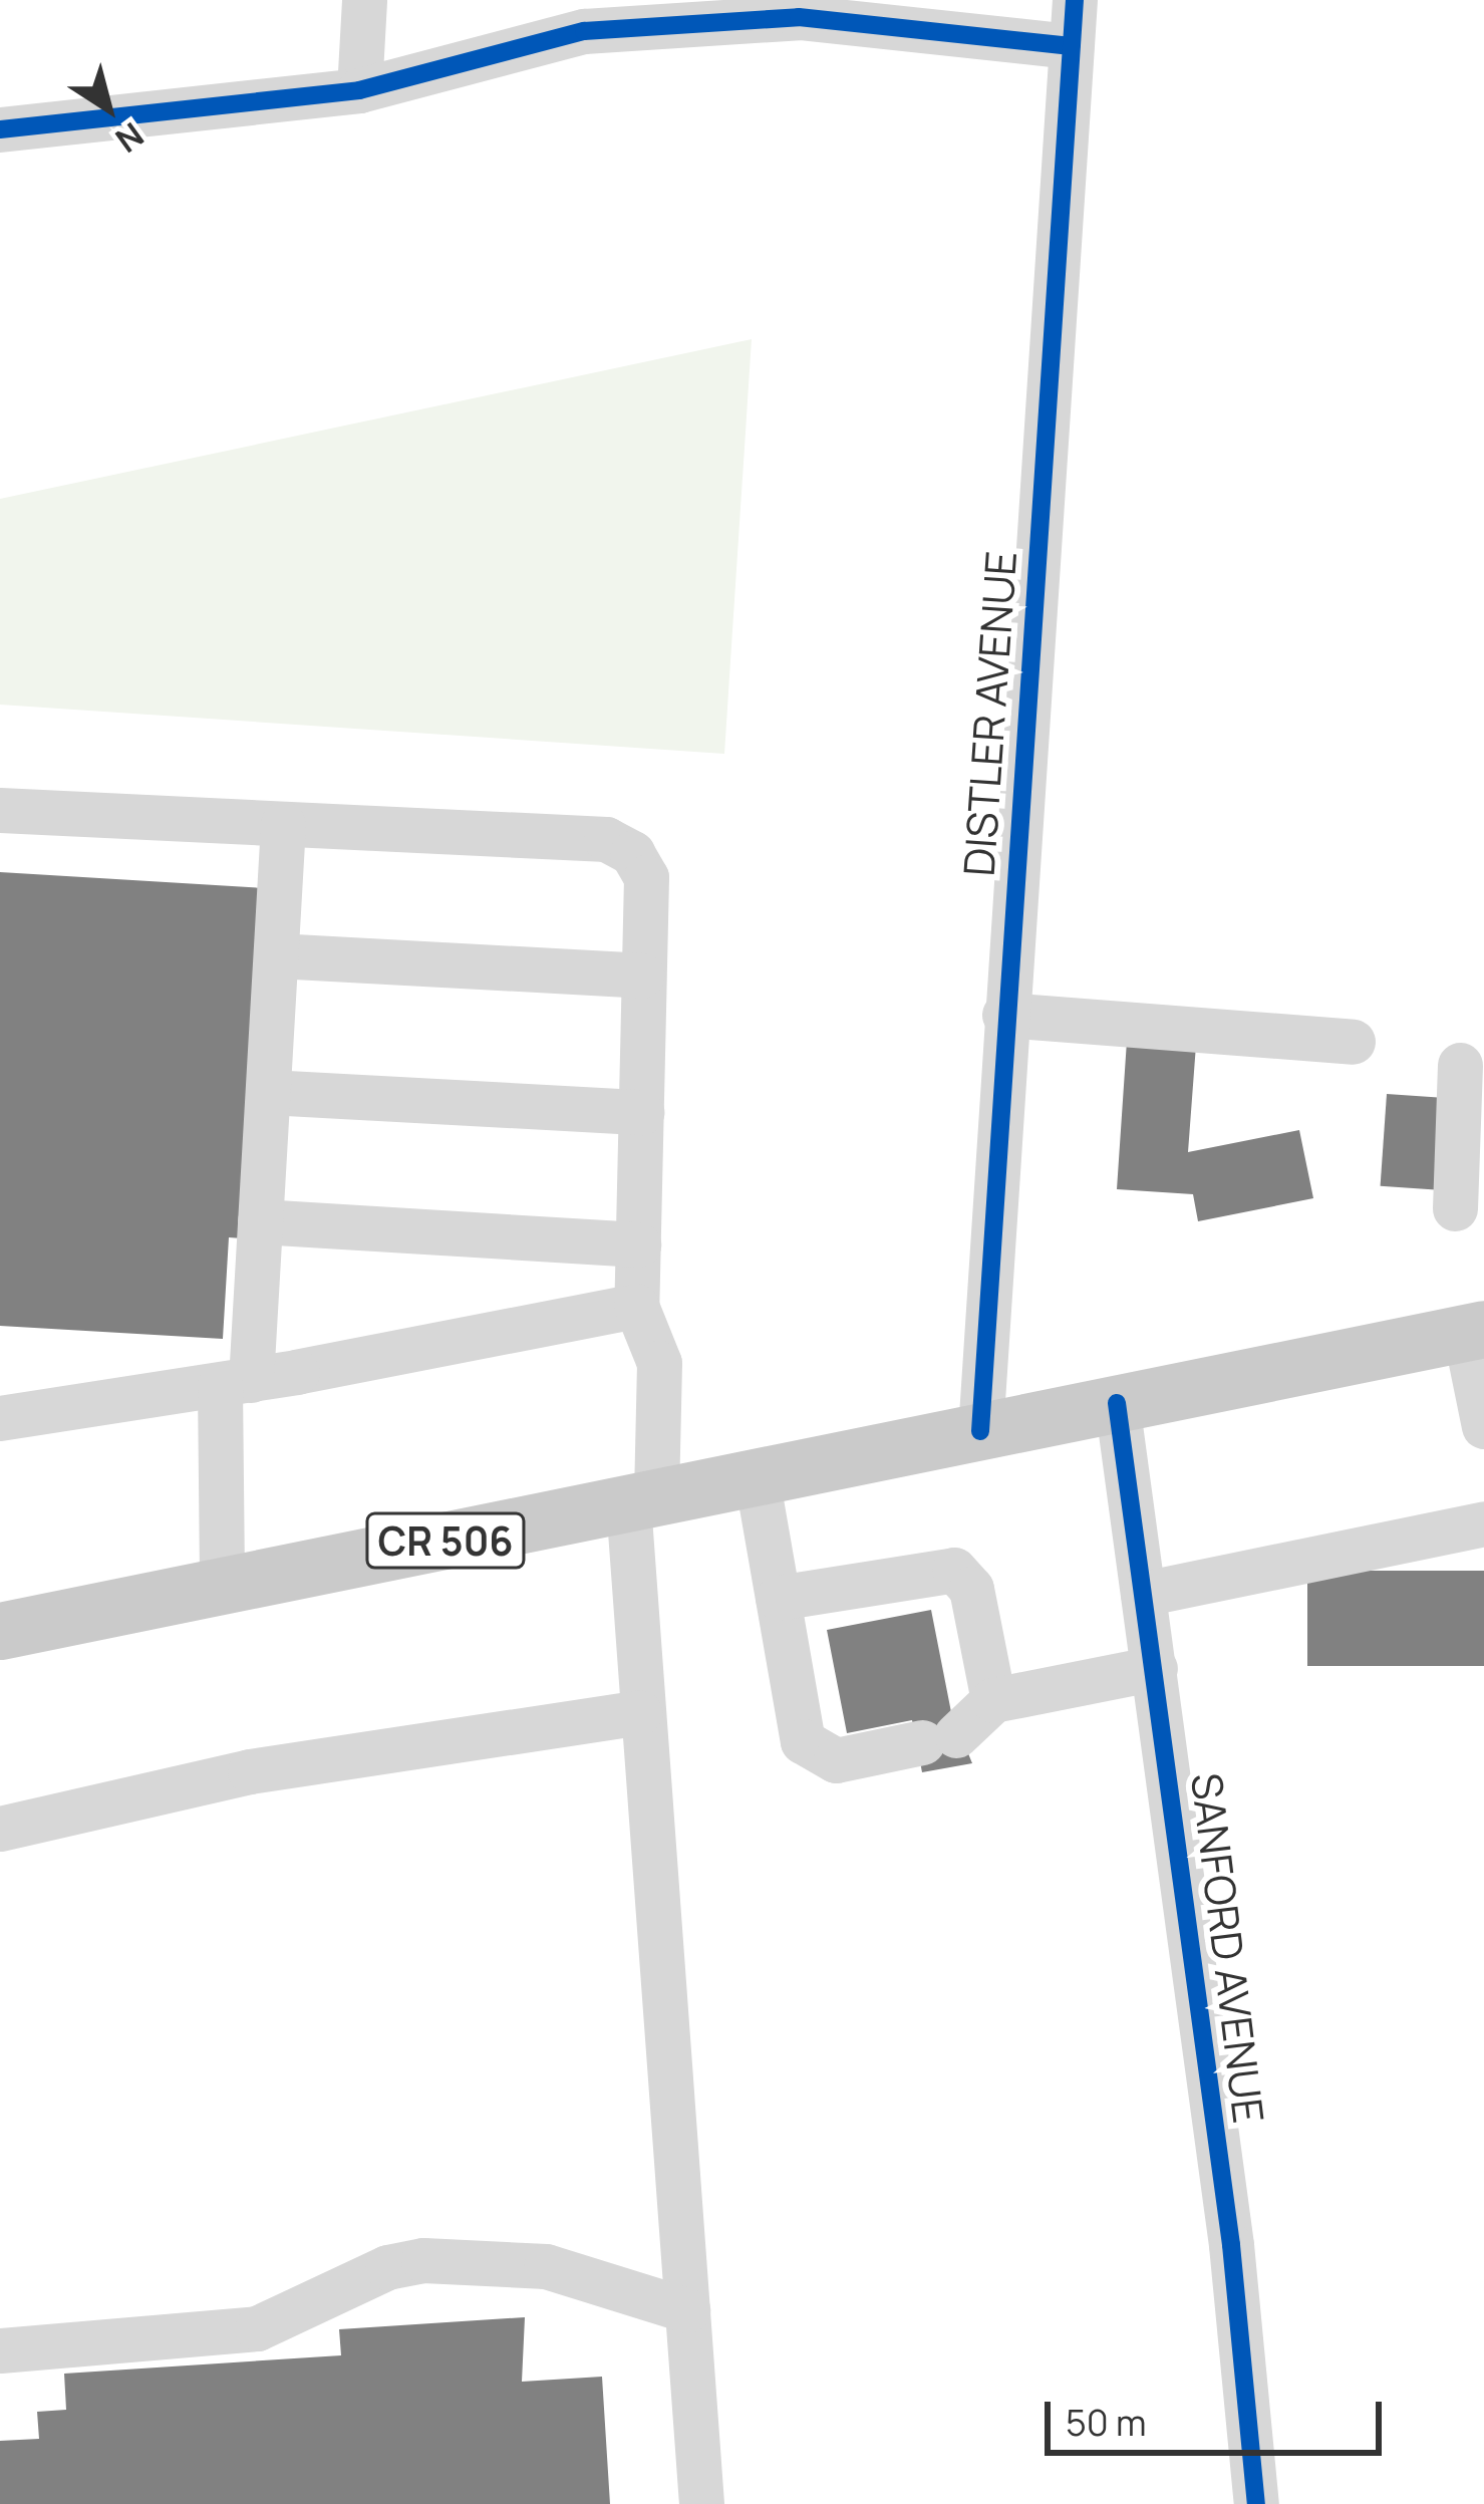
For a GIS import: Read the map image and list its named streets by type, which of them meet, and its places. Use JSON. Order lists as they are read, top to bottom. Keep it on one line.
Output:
{"streets":{"main road":["CR 506"],"street":["DISTLER AVENUE","SANFORD AVENUE"]},"crossings":[["DISTLER AVENUE","CR 506"],["CR 506","SANFORD AVENUE"]],"scale_bar":"50 m","north":"bottom right"}
